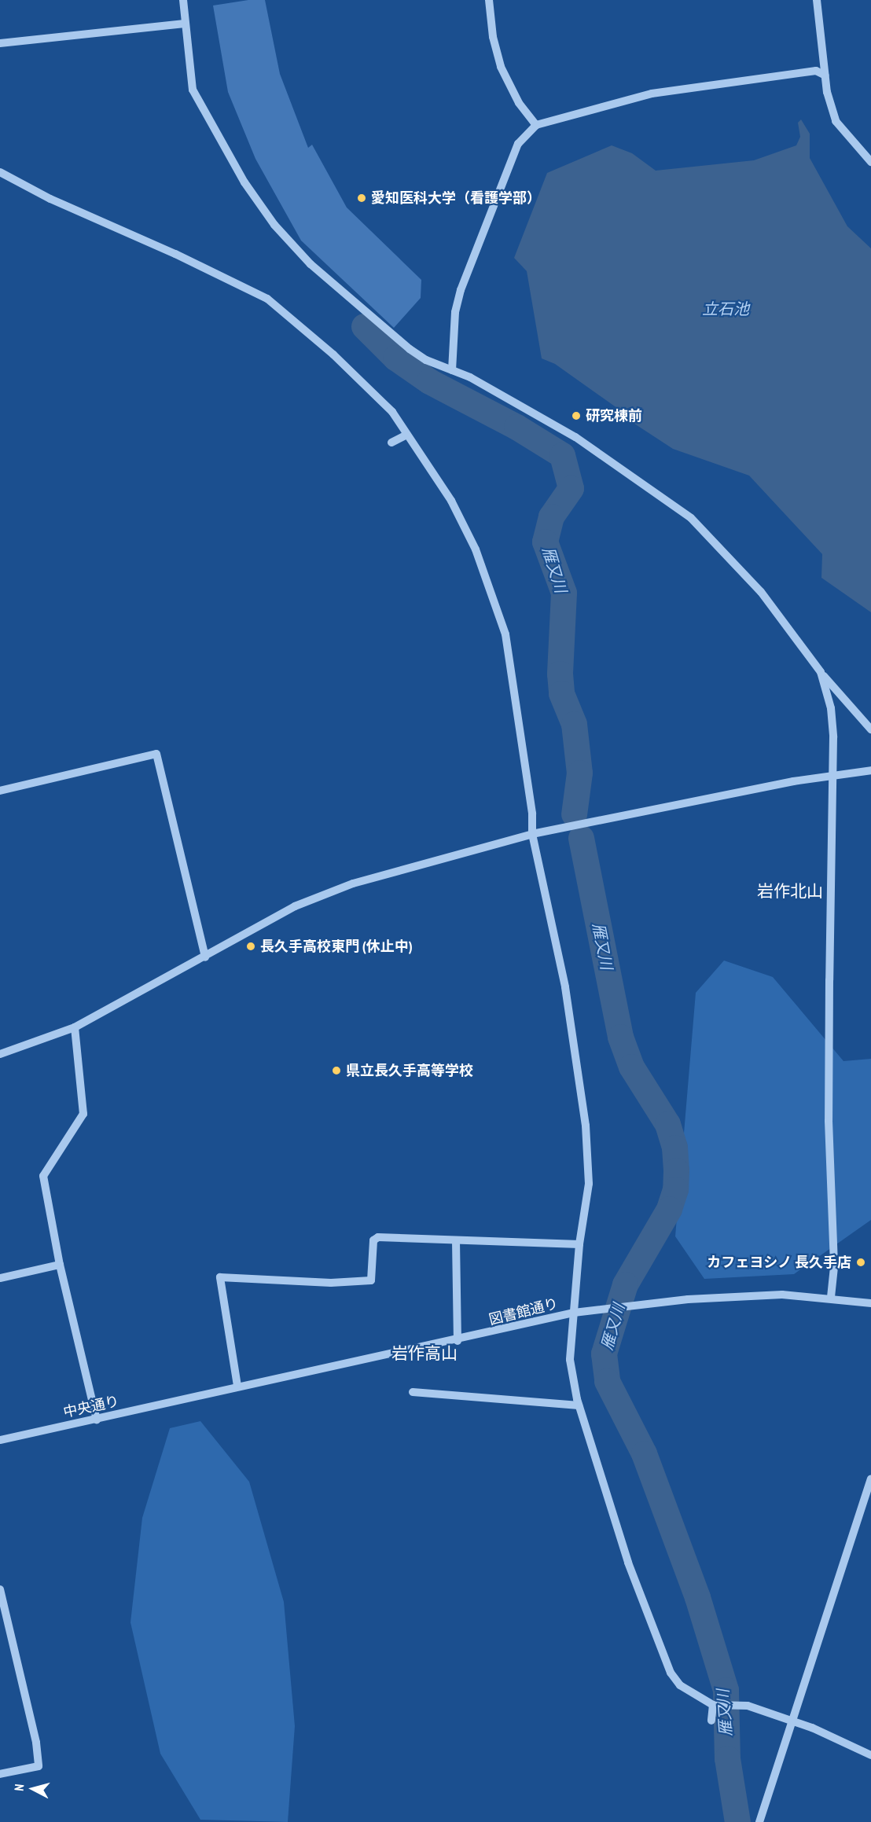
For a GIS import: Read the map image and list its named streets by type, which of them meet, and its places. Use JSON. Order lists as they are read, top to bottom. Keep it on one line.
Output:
{"streets":{"street":["図書館通り","中央通り"]},"crossings":[["図書館通り","中央通り"]],"districts":["岩作北山","岩作高山"],"water":["立石池","雁又川"],"places":["愛知医科大学（看護学部）","研究棟前","長久手高校東門 (休止中)","県立長久手高等学校","カフェヨシノ 長久手店"],"north":"left"}
